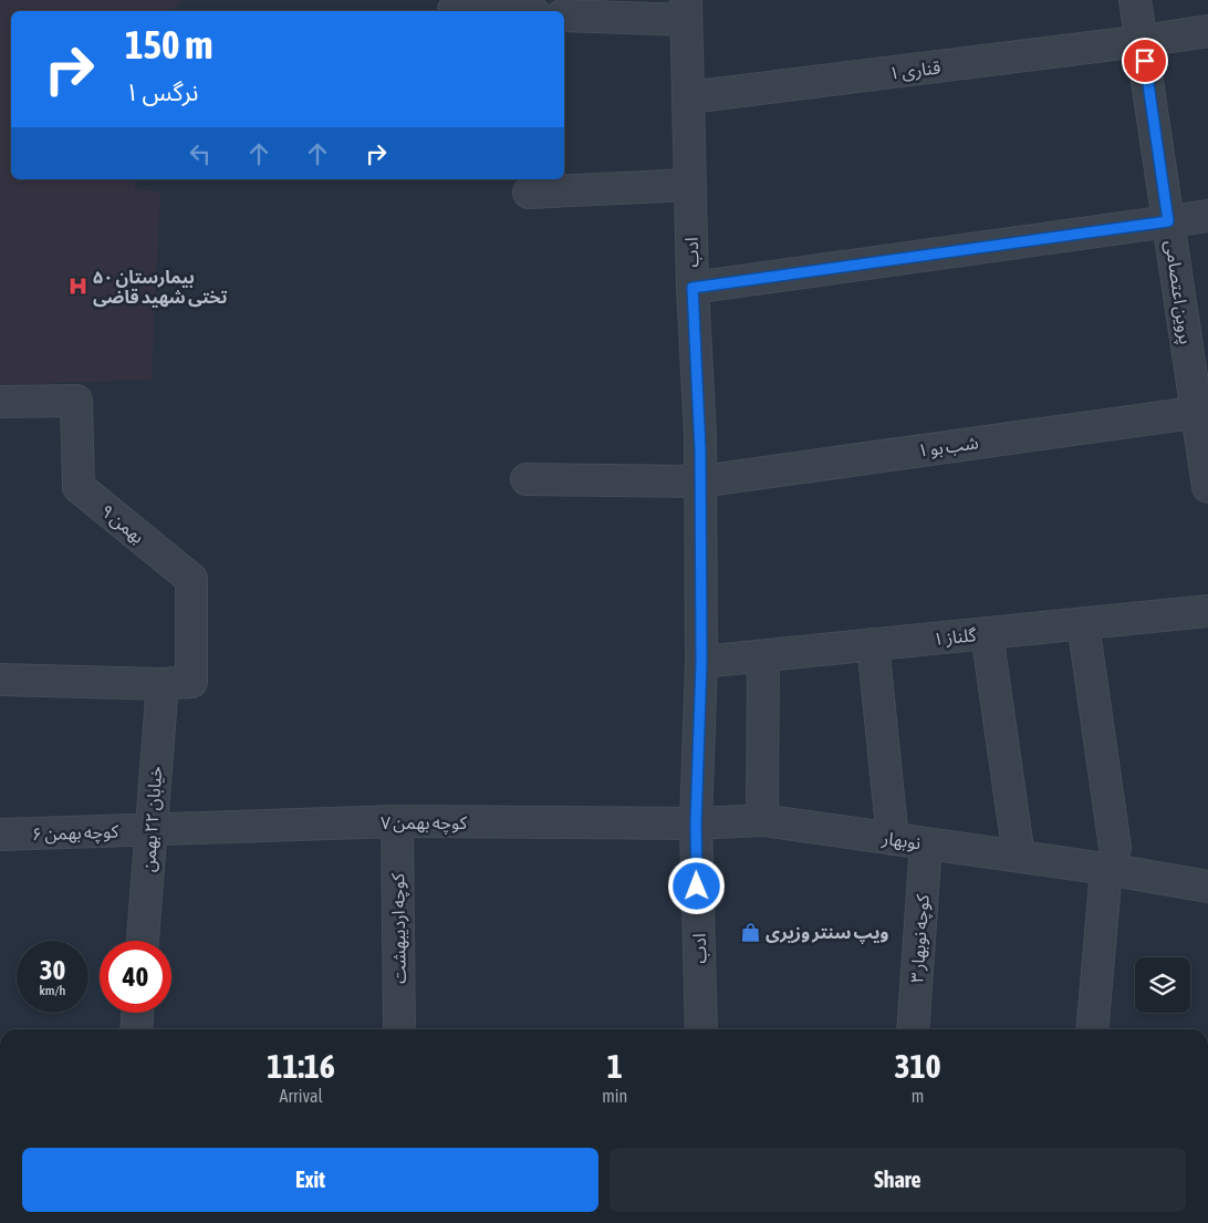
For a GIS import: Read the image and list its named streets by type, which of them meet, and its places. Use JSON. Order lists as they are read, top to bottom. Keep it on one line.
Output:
{"streets":{"street":["قناری ۱","ادب","پروین اعتصامی","شب بو ۱","بهمن ۹","گلناز ۱","خیابان ۲۲ بهمن","کوچه بهمن ۷","کوچه بهمن ۶","نوبهار","کوچه اردیبهشت","کوچه نوبهار ۳"]},"crossings":[["قناری ۱","ادب"],["قناری ۱","پروین اعتصامی"],["ادب","شب بو ۱"],["ادب","گلناز ۱"],["ادب","کوچه بهمن ۷"],["ادب","نوبهار"],["پروین اعتصامی","شب بو ۱"],["بهمن ۹","خیابان ۲۲ بهمن"],["خیابان ۲۲ بهمن","کوچه بهمن ۷"],["خیابان ۲۲ بهمن","کوچه بهمن ۶"],["کوچه بهمن ۷","کوچه بهمن ۶"],["کوچه بهمن ۷","نوبهار"],["کوچه بهمن ۷","کوچه اردیبهشت"],["نوبهار","کوچه نوبهار ۳"]],"places":{"hospital":["بیمارستان ۵۰ تختی شهید قاضی"],"shop":["ویپ سنتر وزیری"]},"page":{"turn":["150 m","نرگس ۱"],"speed":"30 km/h","limit":"40","eta":["11:16","Arrival","1","min","310","m"],"buttons":["Exit","Share"]}}
